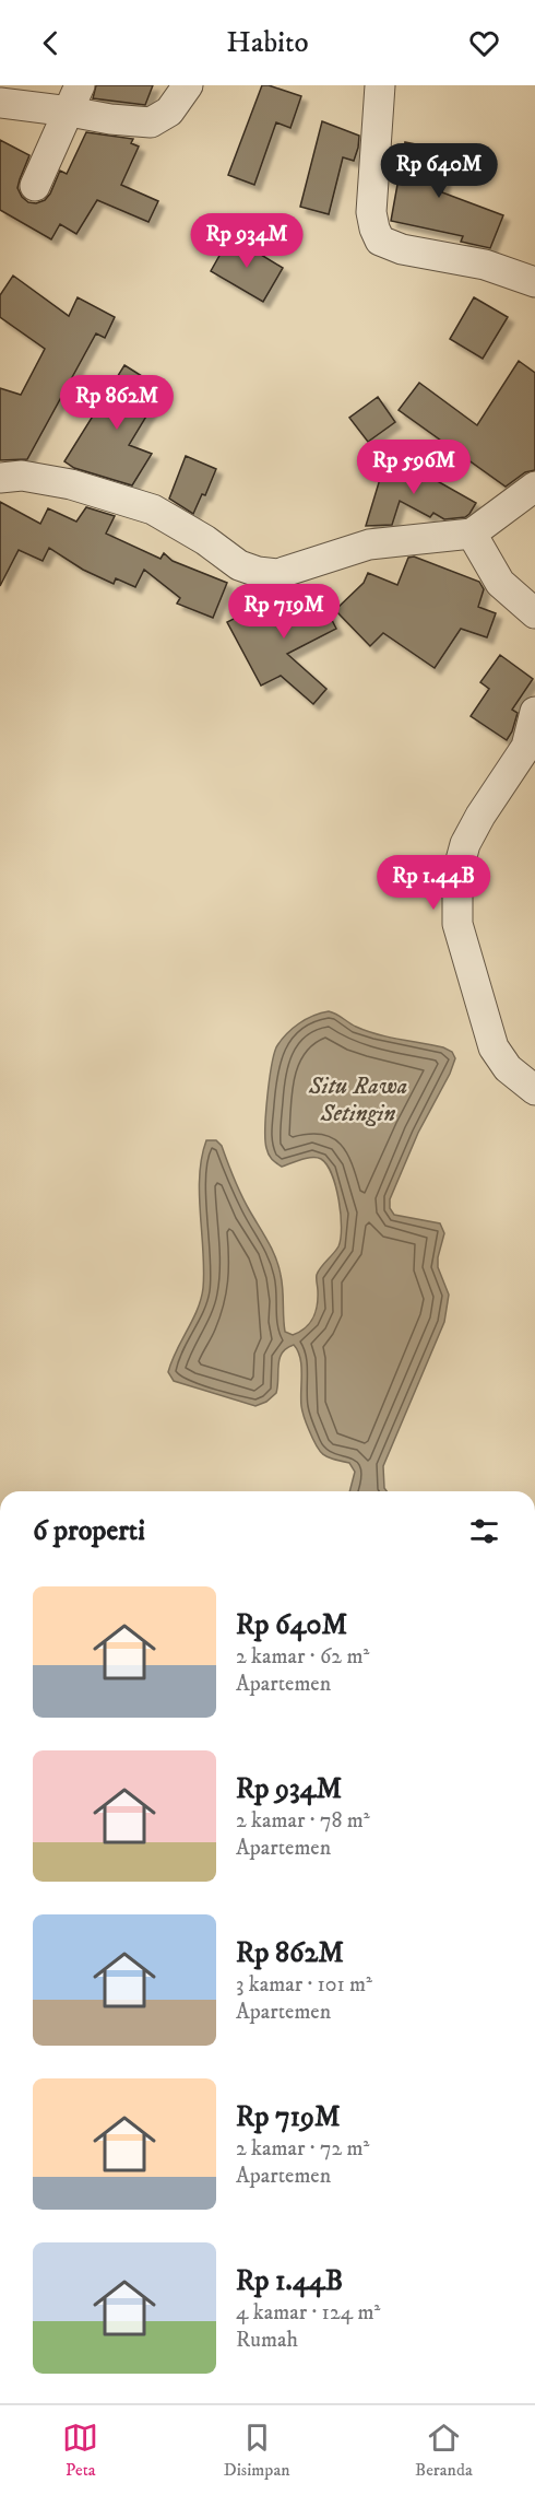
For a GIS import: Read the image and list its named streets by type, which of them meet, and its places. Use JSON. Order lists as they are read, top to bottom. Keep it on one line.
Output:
{"water":["Situ Rawa Setingin"],"page":{"header":"Habito","price":["Rp 640M","Rp 934M","Rp 862M","Rp 596M","Rp 719M","Rp 1.44B"],"heading":"6 properti","list":[{"name":"Rp 640M","note":"2 kamar · 62 m² · Apartemen"},{"name":"Rp 934M","note":"2 kamar · 78 m² · Apartemen"},{"name":"Rp 862M","note":"3 kamar · 101 m² · Apartemen"},{"name":"Rp 719M","note":"2 kamar · 72 m² · Apartemen"},{"name":"Rp 1.44B","note":"4 kamar · 124 m² · Rumah"}],"tabs":["Peta","Disimpan","Beranda"]}}
